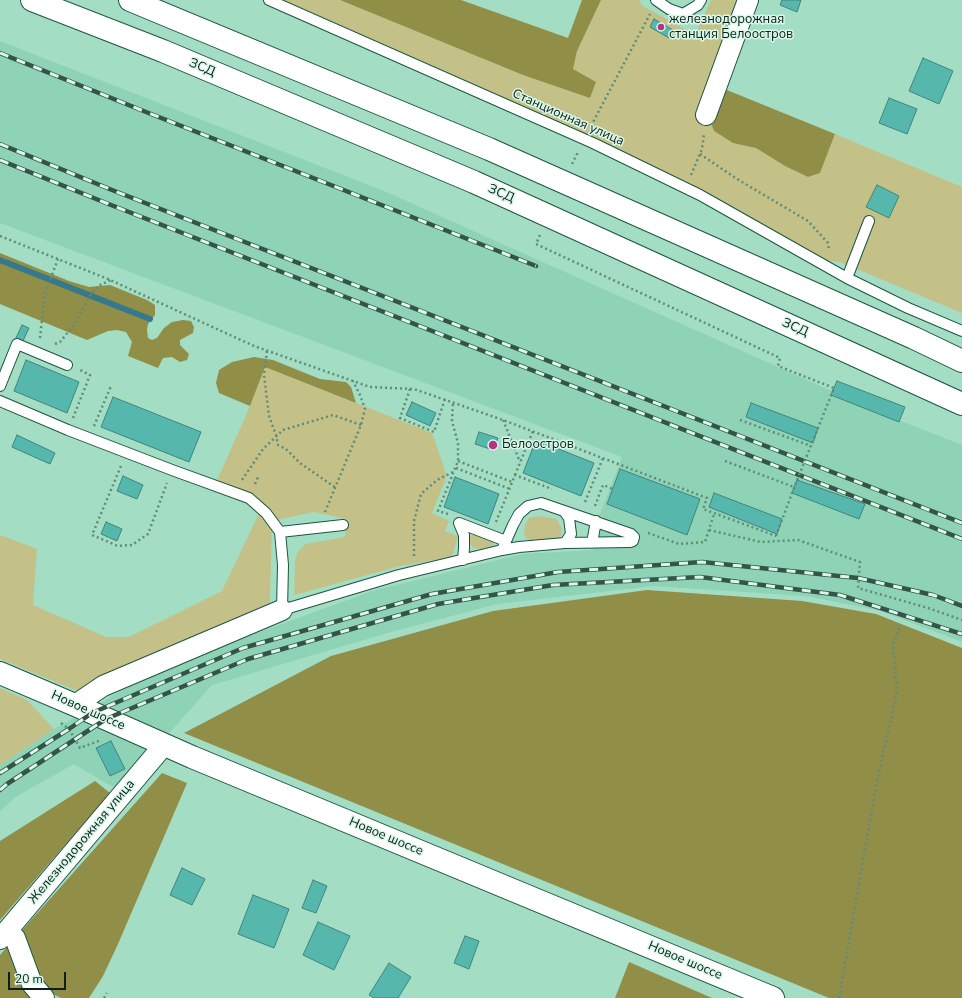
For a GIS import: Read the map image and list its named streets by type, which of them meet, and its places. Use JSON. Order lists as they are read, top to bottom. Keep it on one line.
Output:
{"streets":{"main road":["ЗСД","Новое шоссе"],"street":["Железнодорожная улица"],"lane":["Станционная улица"]},"crossings":[["Новое шоссе","Железнодорожная улица"]],"places":["железнодорожная станция Белоостров","Белоостров"],"scale_bar":"20 m"}
